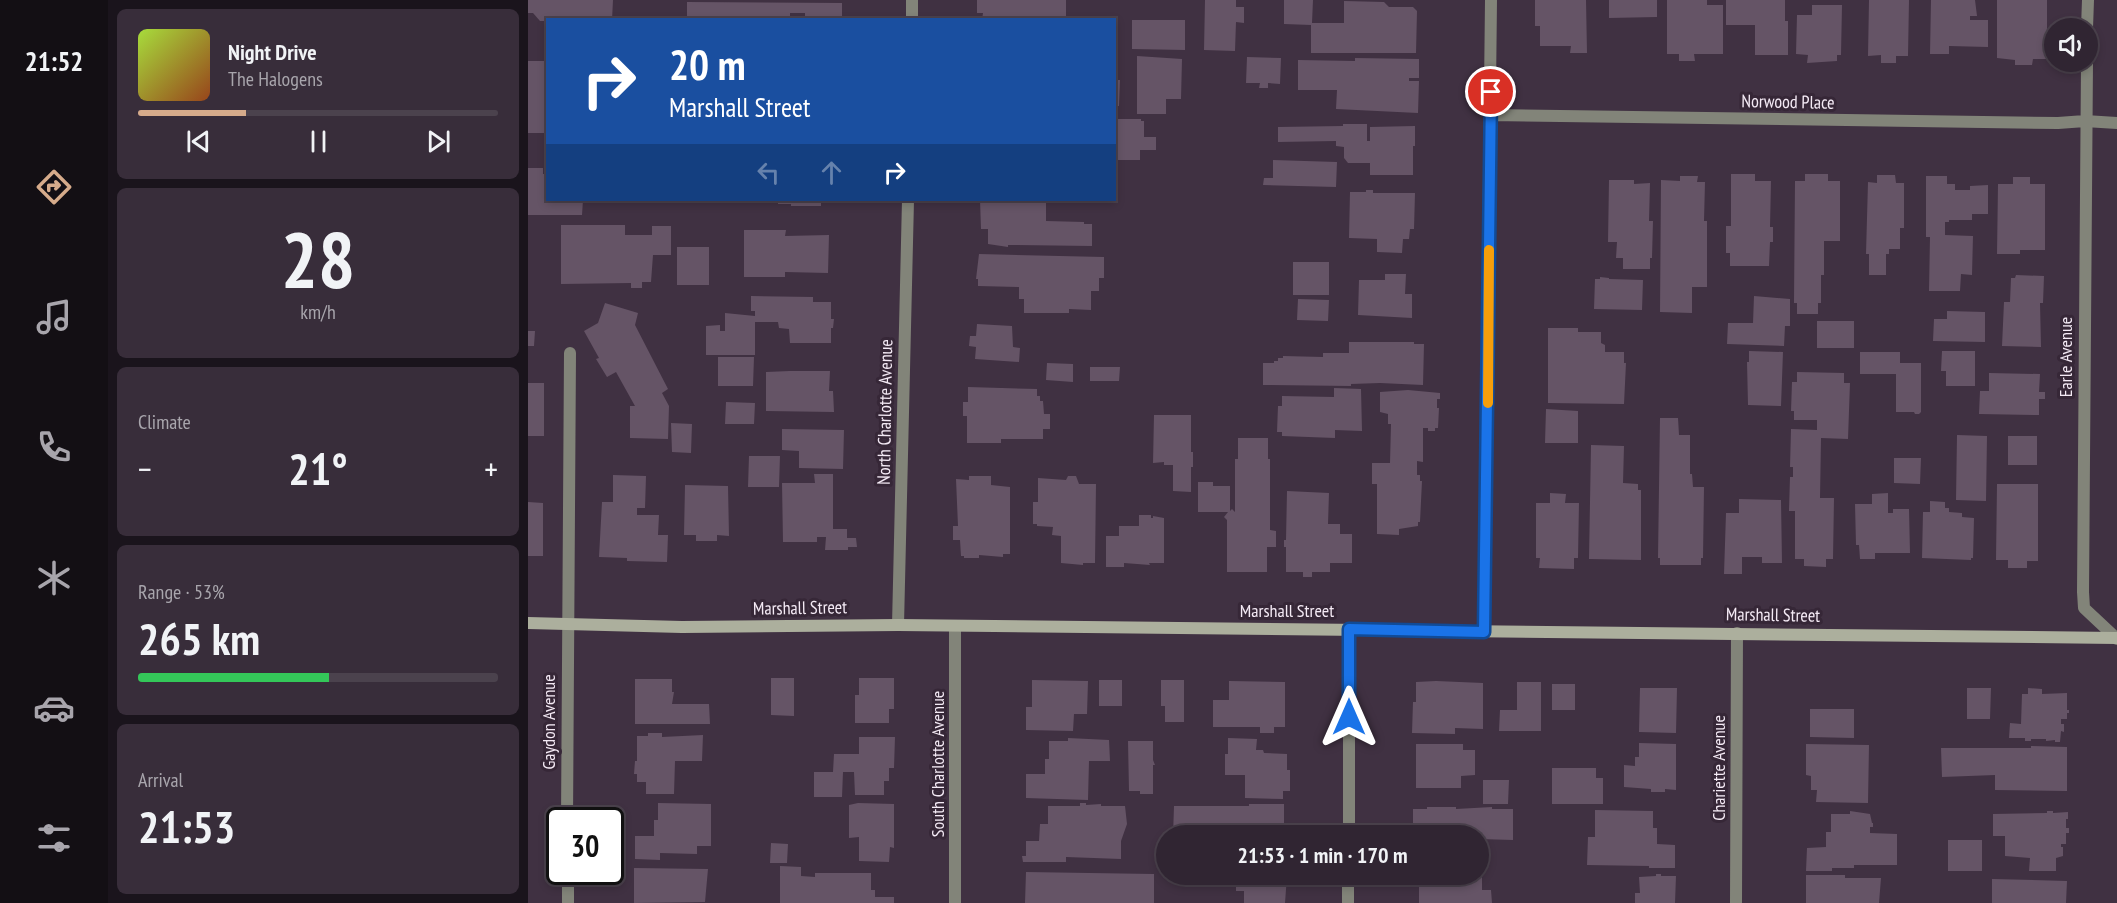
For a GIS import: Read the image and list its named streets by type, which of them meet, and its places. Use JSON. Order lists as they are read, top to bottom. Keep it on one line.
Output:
{"streets":{"street":["Norwood Place","Earle Avenue","North Charlotte Avenue","Marshall Street","Gaydon Avenue","South Charlotte Avenue","Chariette Avenue"]},"crossings":[["Norwood Place","Earle Avenue"],["Earle Avenue","Marshall Street"],["North Charlotte Avenue","Marshall Street"],["Marshall Street","Gaydon Avenue"],["Marshall Street","South Charlotte Avenue"],["Marshall Street","Chariette Avenue"]],"page":{"tabs":"21:52","turn":["20 m","Marshall Street"],"song":["Night Drive","The Halogens"],"tile":[["28","km/h"],"Climate",["Range · 53%","265 km"],["Arrival","21:53"]],"heat":["−","21°","+"],"limit":"30","trip":"21:53 · 1 min · 170 m"}}
